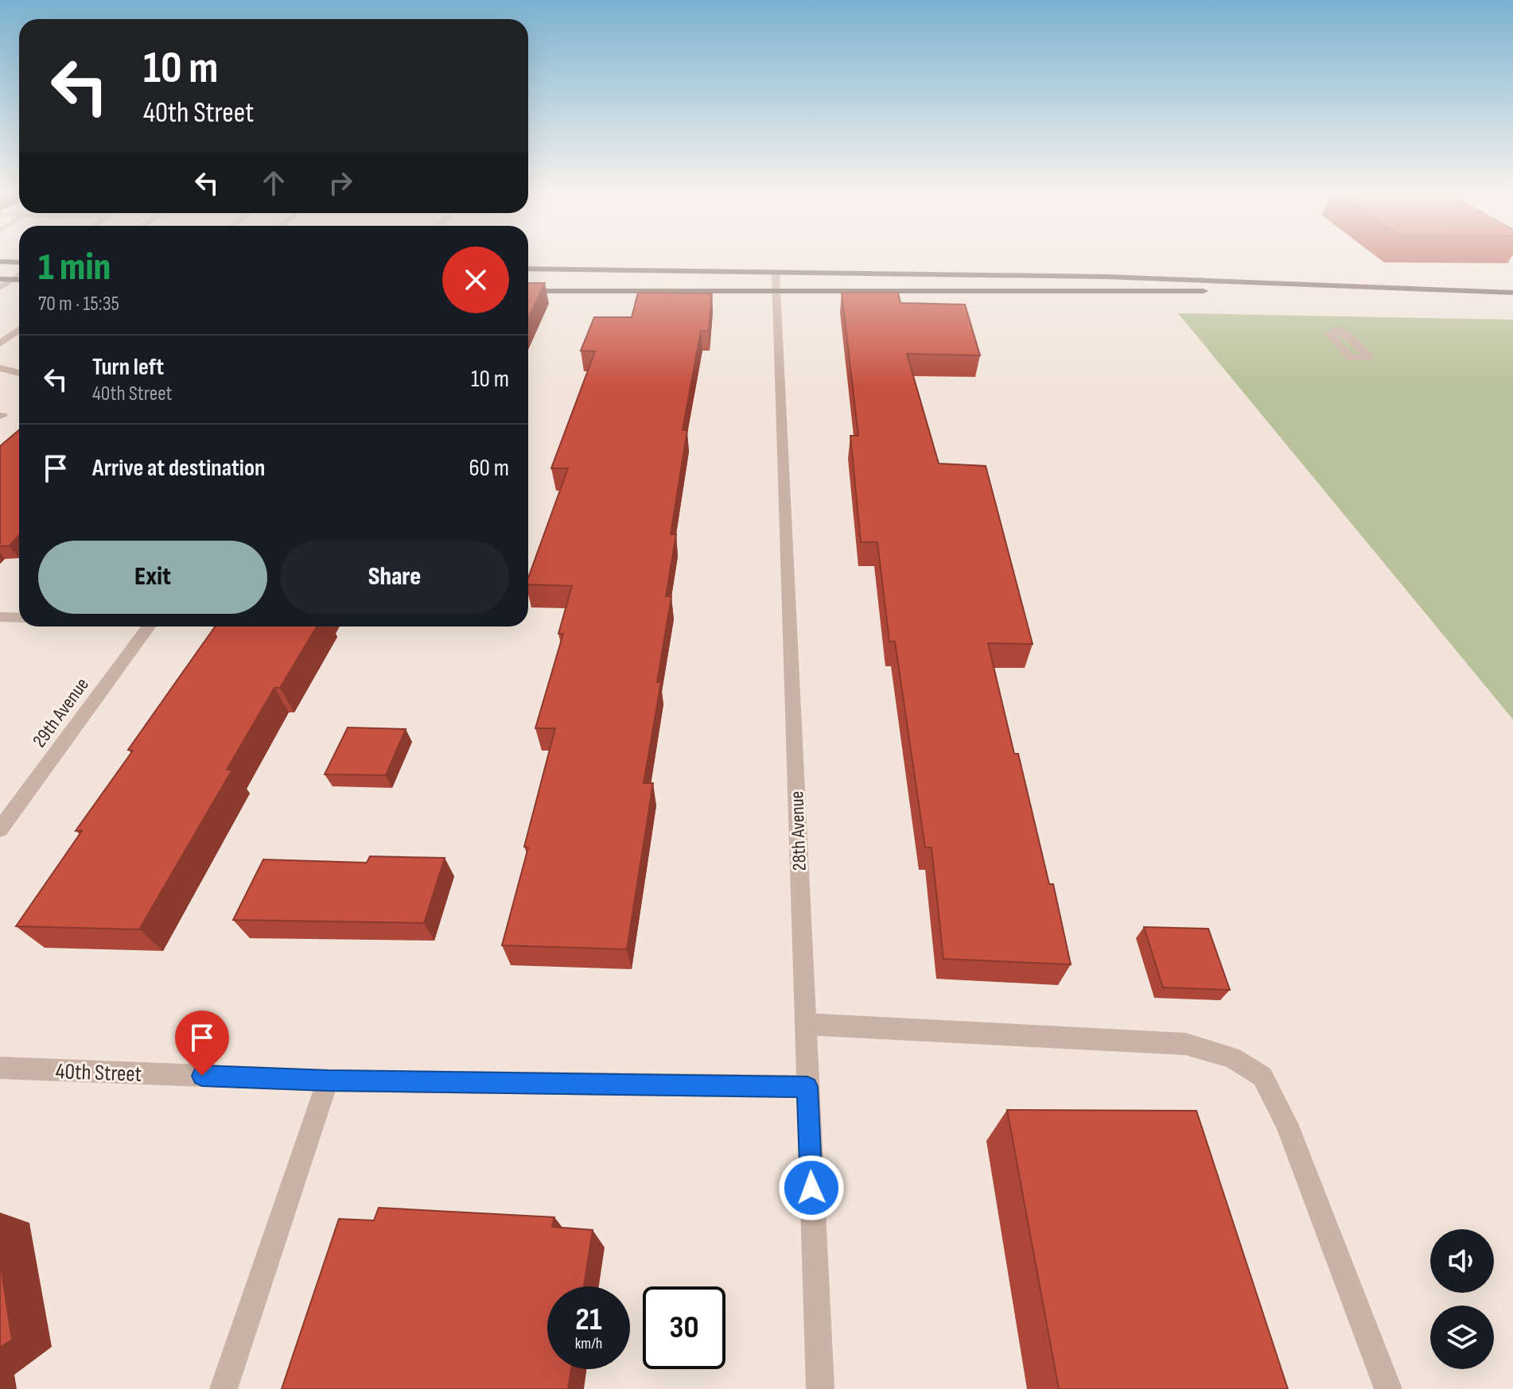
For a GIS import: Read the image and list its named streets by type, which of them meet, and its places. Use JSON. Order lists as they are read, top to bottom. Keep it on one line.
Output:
{"streets":{"street":["29th Avenue","28th Avenue","40th Street"]},"crossings":[["28th Avenue","40th Street"]],"page":{"turn":["10 m","40th Street"],"heading":["1 min","70 m · 15:35"],"list":[{"name":"Turn left","note":"40th Street","value":"10 m"},{"name":"Arrive at destination","value":"60 m"}],"buttons":["Exit","Share"],"speed":"21 km/h","limit":"30"}}
